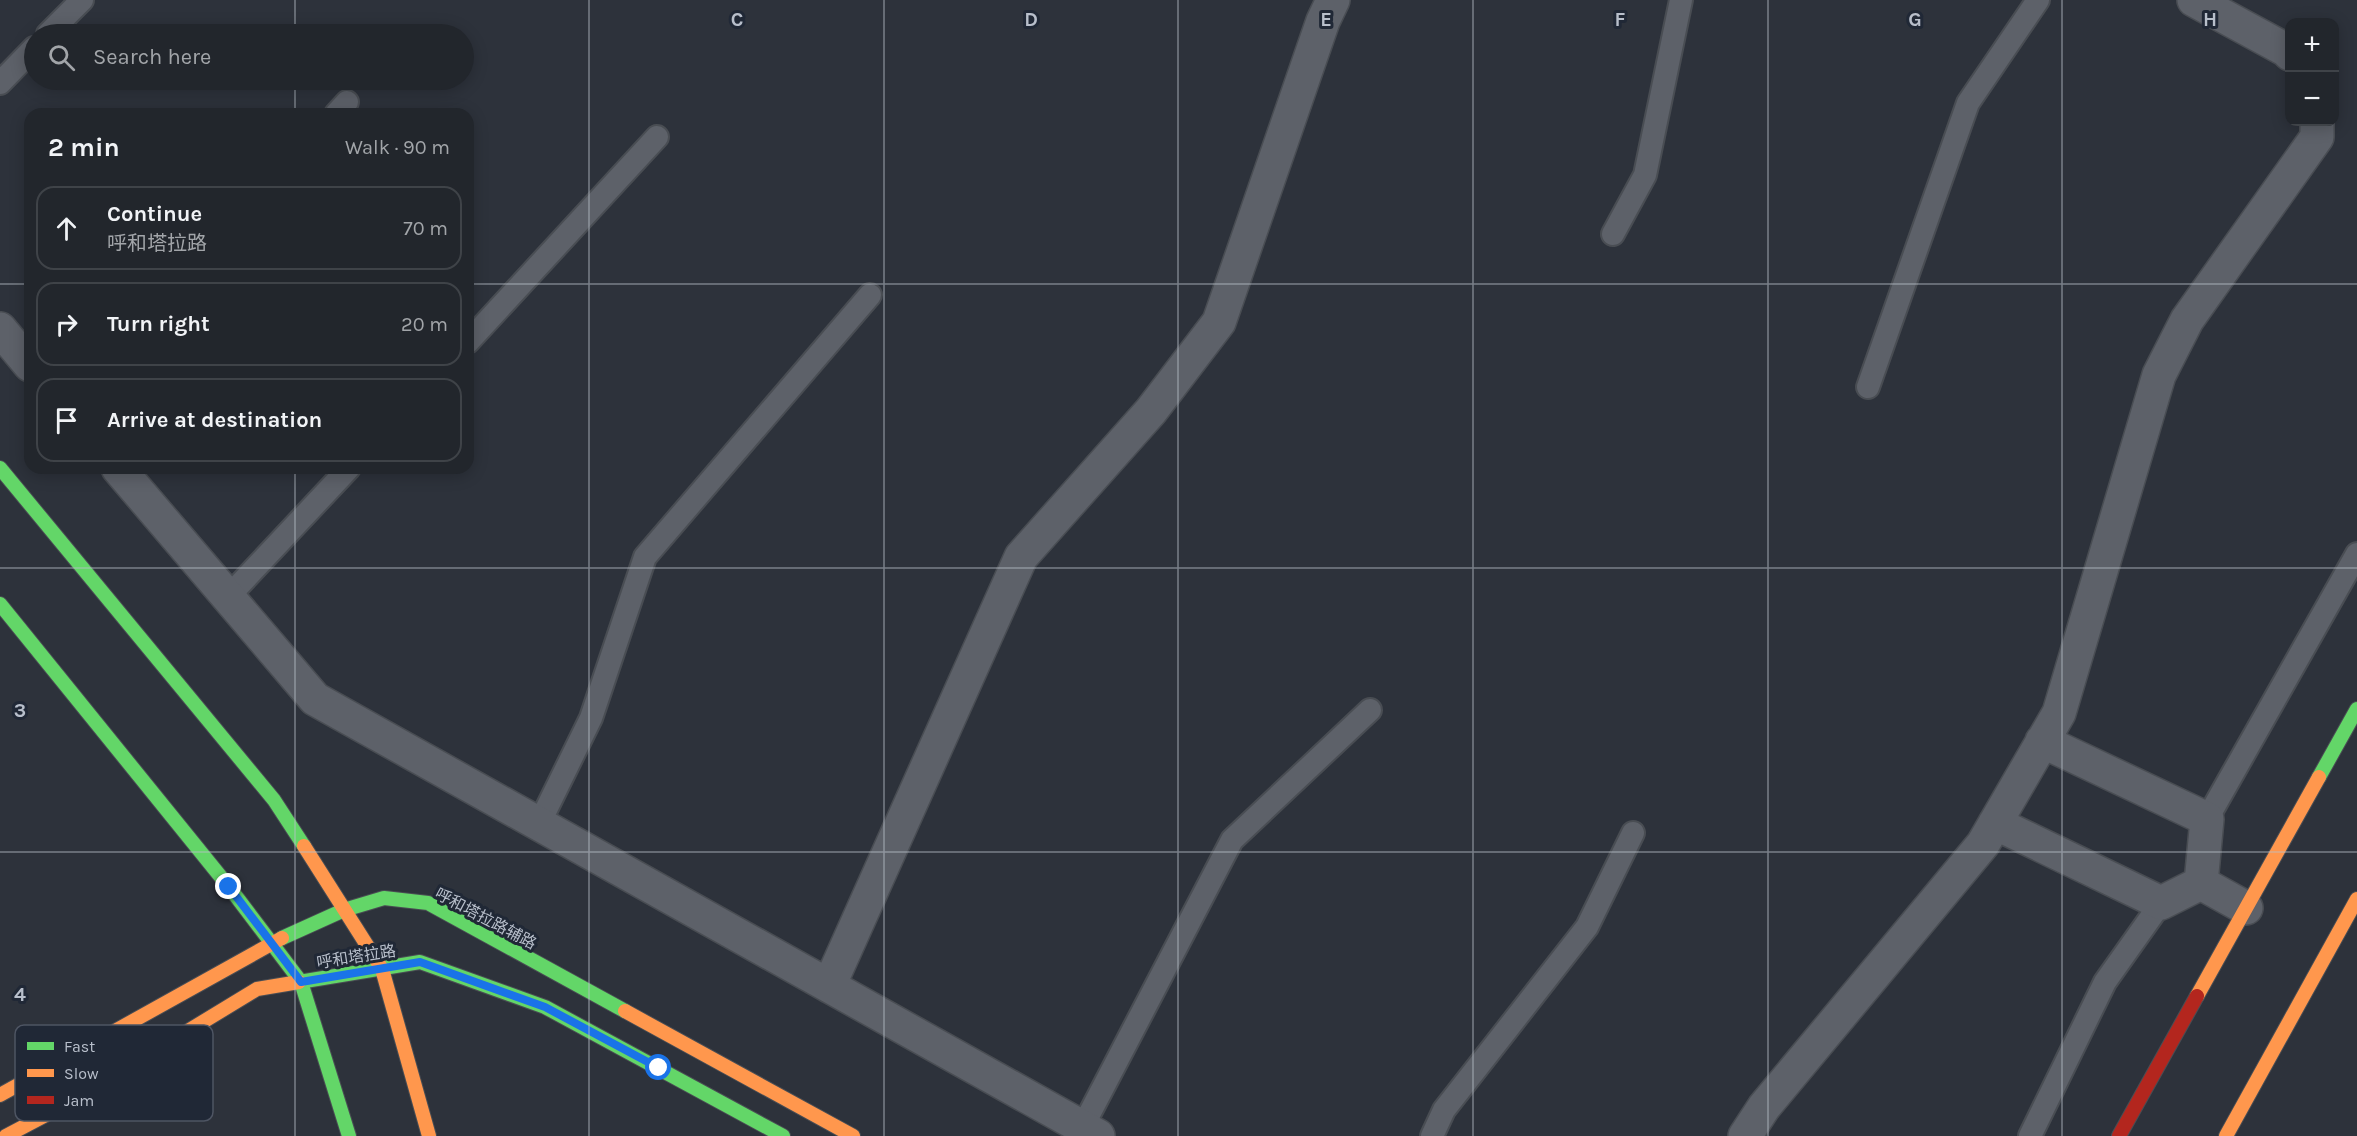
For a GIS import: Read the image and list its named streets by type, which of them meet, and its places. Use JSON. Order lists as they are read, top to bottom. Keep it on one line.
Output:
{"streets":{"street":["呼和塔拉路辅路","呼和塔拉路"]},"legend":["Fast","Slow","Jam"],"page":{"map_buttons":["+","−"],"search":"Search here","heading":["2 min","Walk · 90 m"],"list":[["Continue","呼和塔拉路","70 m"],["Turn right","20 m"],"Arrive at destination"]},"grid":{"columns":["C","D","E","F","G","H"],"rows":["3","4"]}}
